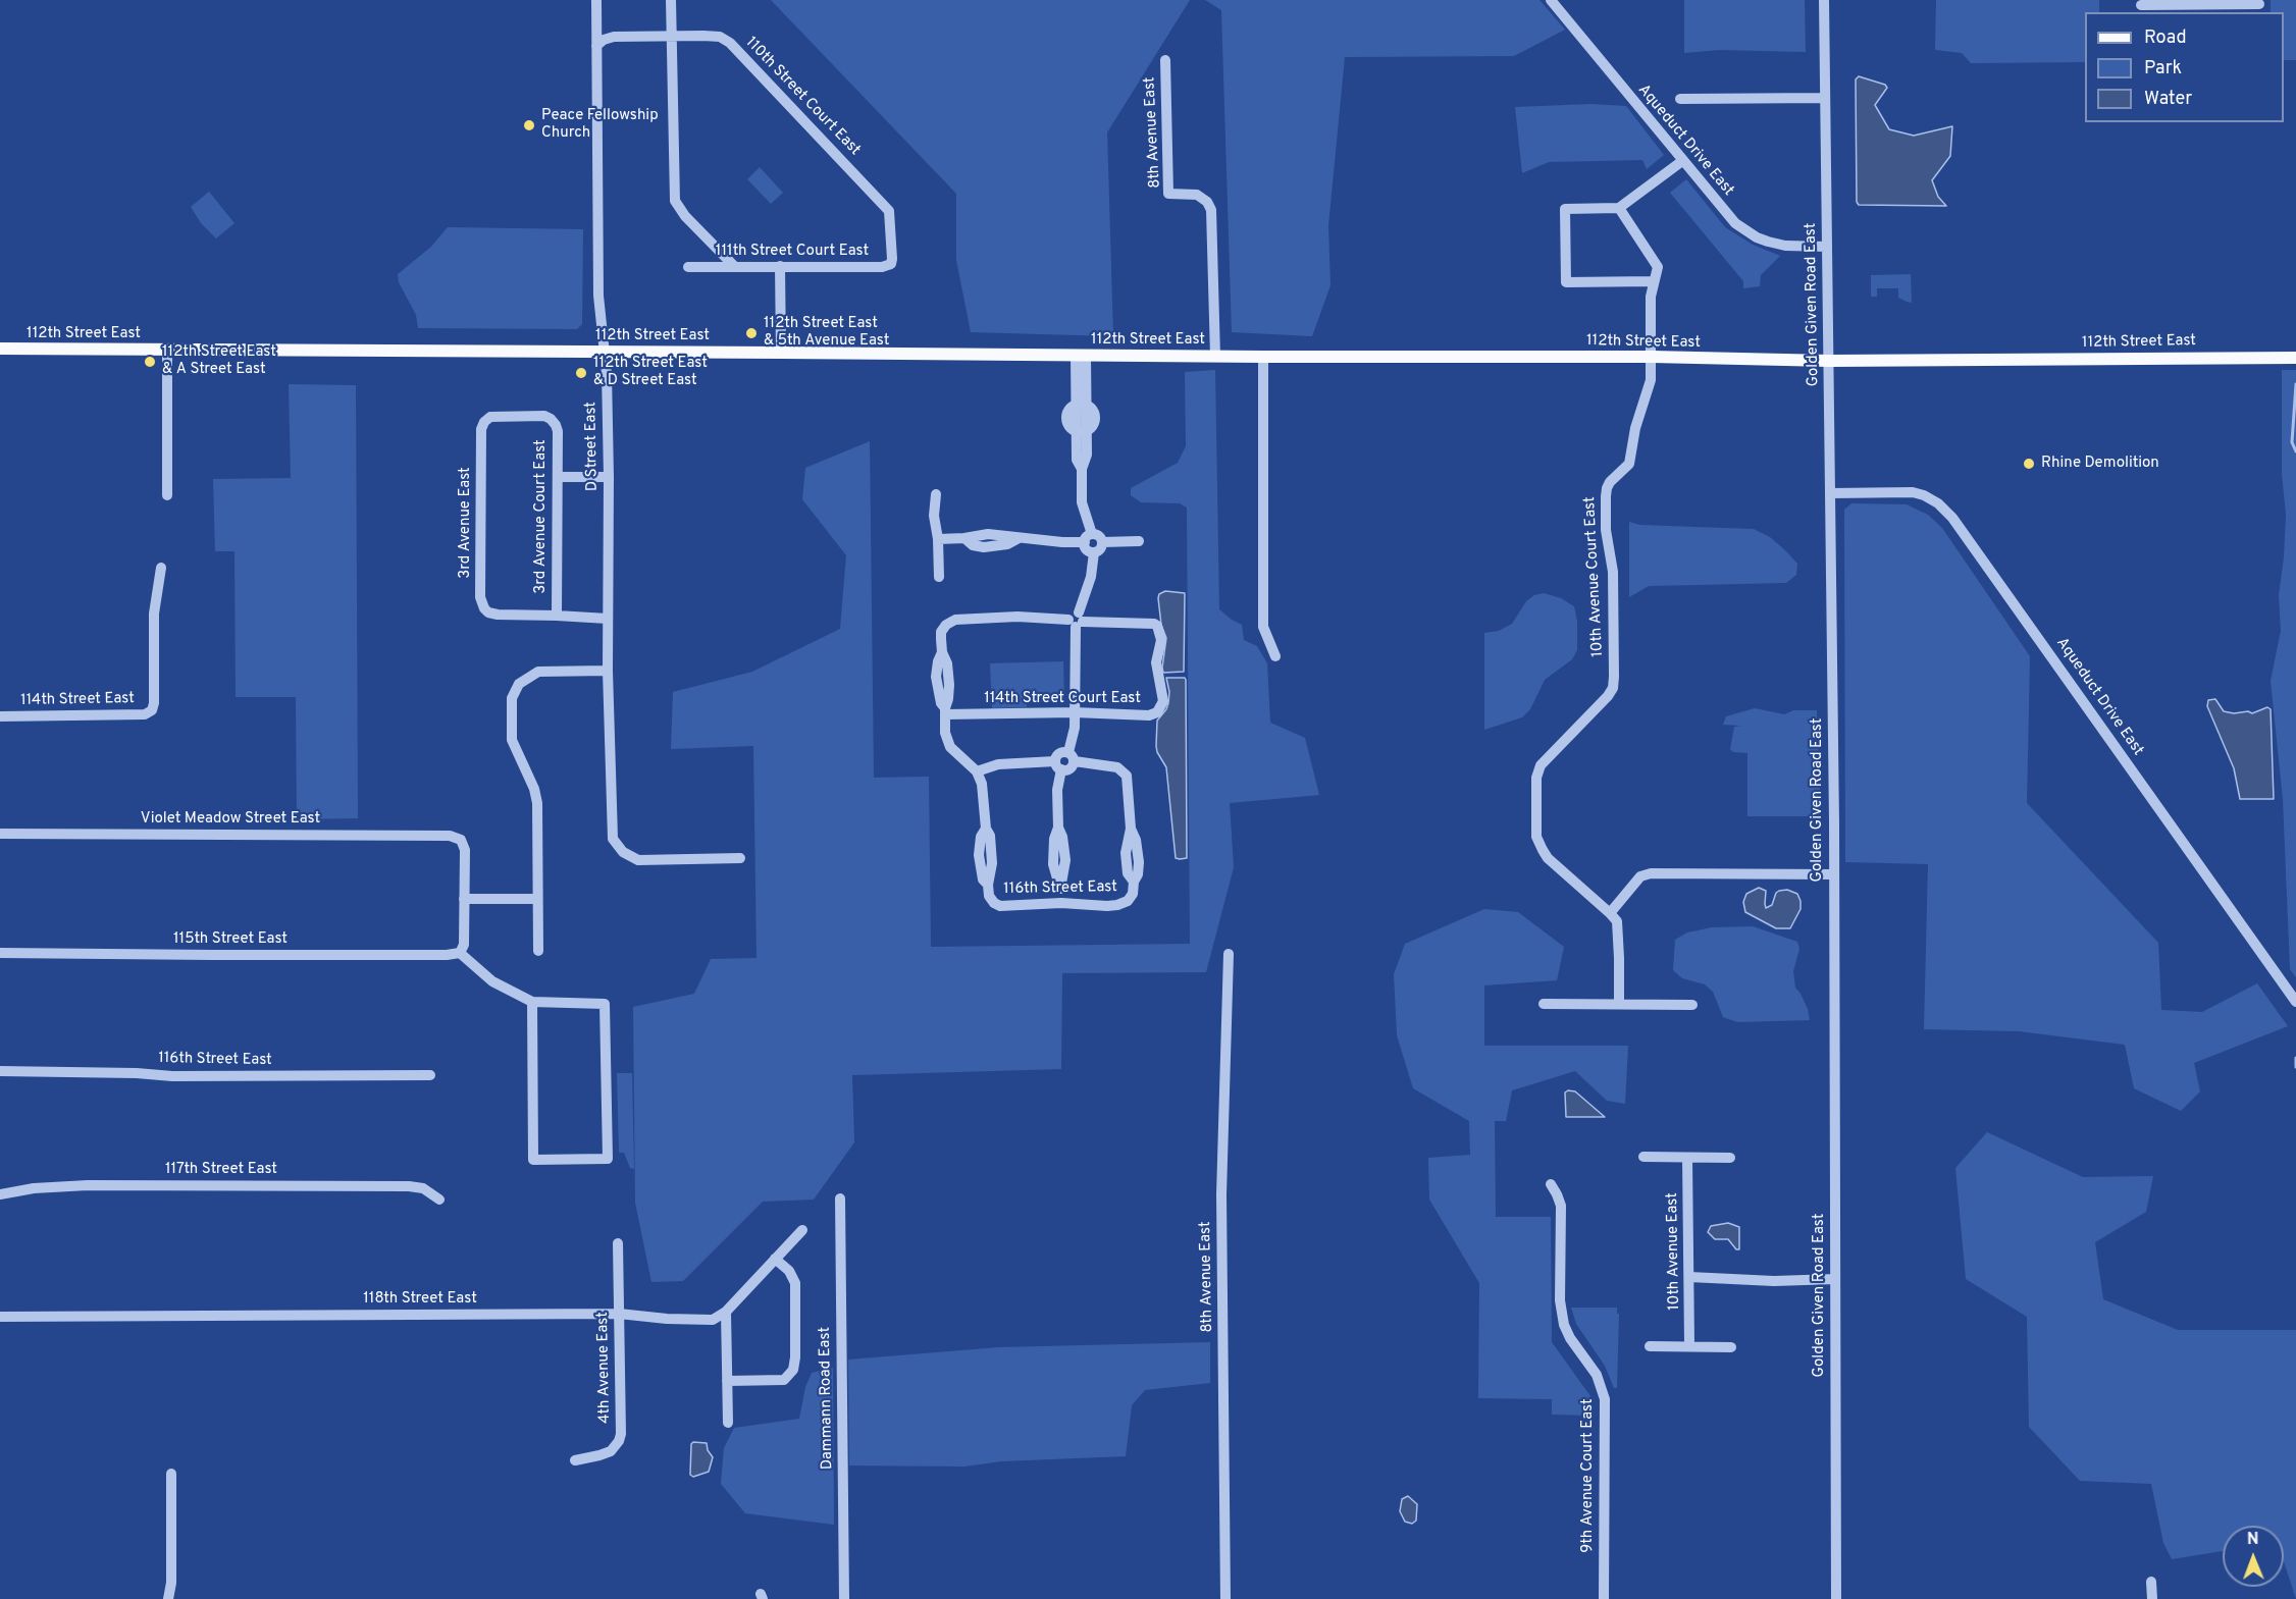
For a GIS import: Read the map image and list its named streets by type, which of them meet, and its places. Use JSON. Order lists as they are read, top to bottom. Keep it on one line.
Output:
{"streets":{"main road":["112th Street East"],"street":["110th Street Court East","8th Avenue East","Aqueduct Drive East","111th Street Court East","Golden Given Road East","D Street East","3rd Avenue Court East","3rd Avenue East","10th Avenue Court East","114th Street Court East","114th Street East","Violet Meadow Street East","116th Street East","115th Street East","117th Street East","10th Avenue East","118th Street East","4th Avenue East","Dammann Road East","9th Avenue Court East"]},"crossings":[["110th Street Court East","111th Street Court East"],["110th Street Court East","D Street East"],["8th Avenue East","112th Street East"],["Aqueduct Drive East","Golden Given Road East"],["Golden Given Road East","112th Street East"],["112th Street East","D Street East"],["112th Street East","10th Avenue Court East"],["3rd Avenue Court East","3rd Avenue East"],["118th Street East","4th Avenue East"]],"places":["Peace Fellowship Church","112th Street East & 5th Avenue East","112th Street East & A Street East","112th Street East & D Street East","Rhine Demolition"],"legend":["Road","Park","Water"],"north":"top"}
